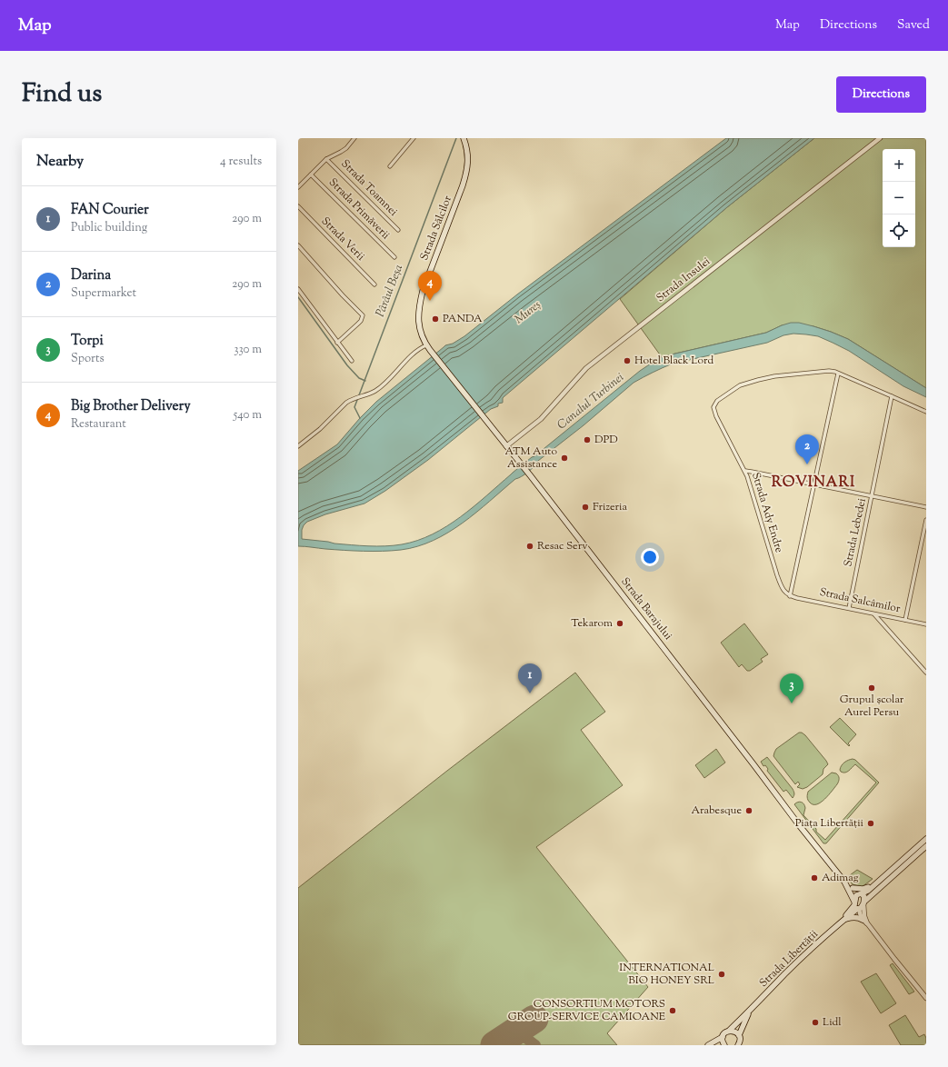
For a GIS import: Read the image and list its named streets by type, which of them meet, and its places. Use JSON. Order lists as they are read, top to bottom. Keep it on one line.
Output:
{"streets":{"main road":["Strada Sălcilor","Strada Barajului","Strada Libertății"],"street":["Strada Toamnei","Strada Primăverii","Strada Verii","Strada Insulei","Strada Ady Endre","Strada Lebedei","Strada Salcâmilor"]},"crossings":[["Strada Sălcilor","Strada Barajului"],["Strada Insulei","Strada Barajului"],["Strada Ady Endre","Strada Lebedei"],["Strada Ady Endre","Strada Salcâmilor"],["Strada Lebedei","Strada Salcâmilor"],["Strada Barajului","Strada Libertății"]],"districts":["ROVINARI"],"water":["Pârâul Beșa","Mureș","Canalul Turbinei"],"places":["PANDA","Hotel Black Lord","DPD","ATM Auto Assistance","Frizeria","Resac Serv","Tekarom","Grupul școlar Aurel Persu","Arabesque","Piața Libertății","Adimag","INTERNATIONAL BIO HONEY SRL","CONSORTIUM MOTORS GROUP-SERVICE CAMIOANE","Lidl"],"page":{"header":"Map","nav":["Map","Directions","Saved"],"title":"Find us","buttons":"Directions","heading":["Nearby","4 results"],"map_buttons":["+","−"],"list":[{"mark":"1","name":"FAN Courier","note":"Public building","value":"290 m"},{"mark":"2","name":"Darina","note":"Supermarket","value":"290 m"},{"mark":"3","name":"Torpi","note":"Sports","value":"330 m"},{"mark":"4","name":"Big Brother Delivery","note":"Restaurant","value":"540 m"}],"pins":["4","2","1","3"]}}
